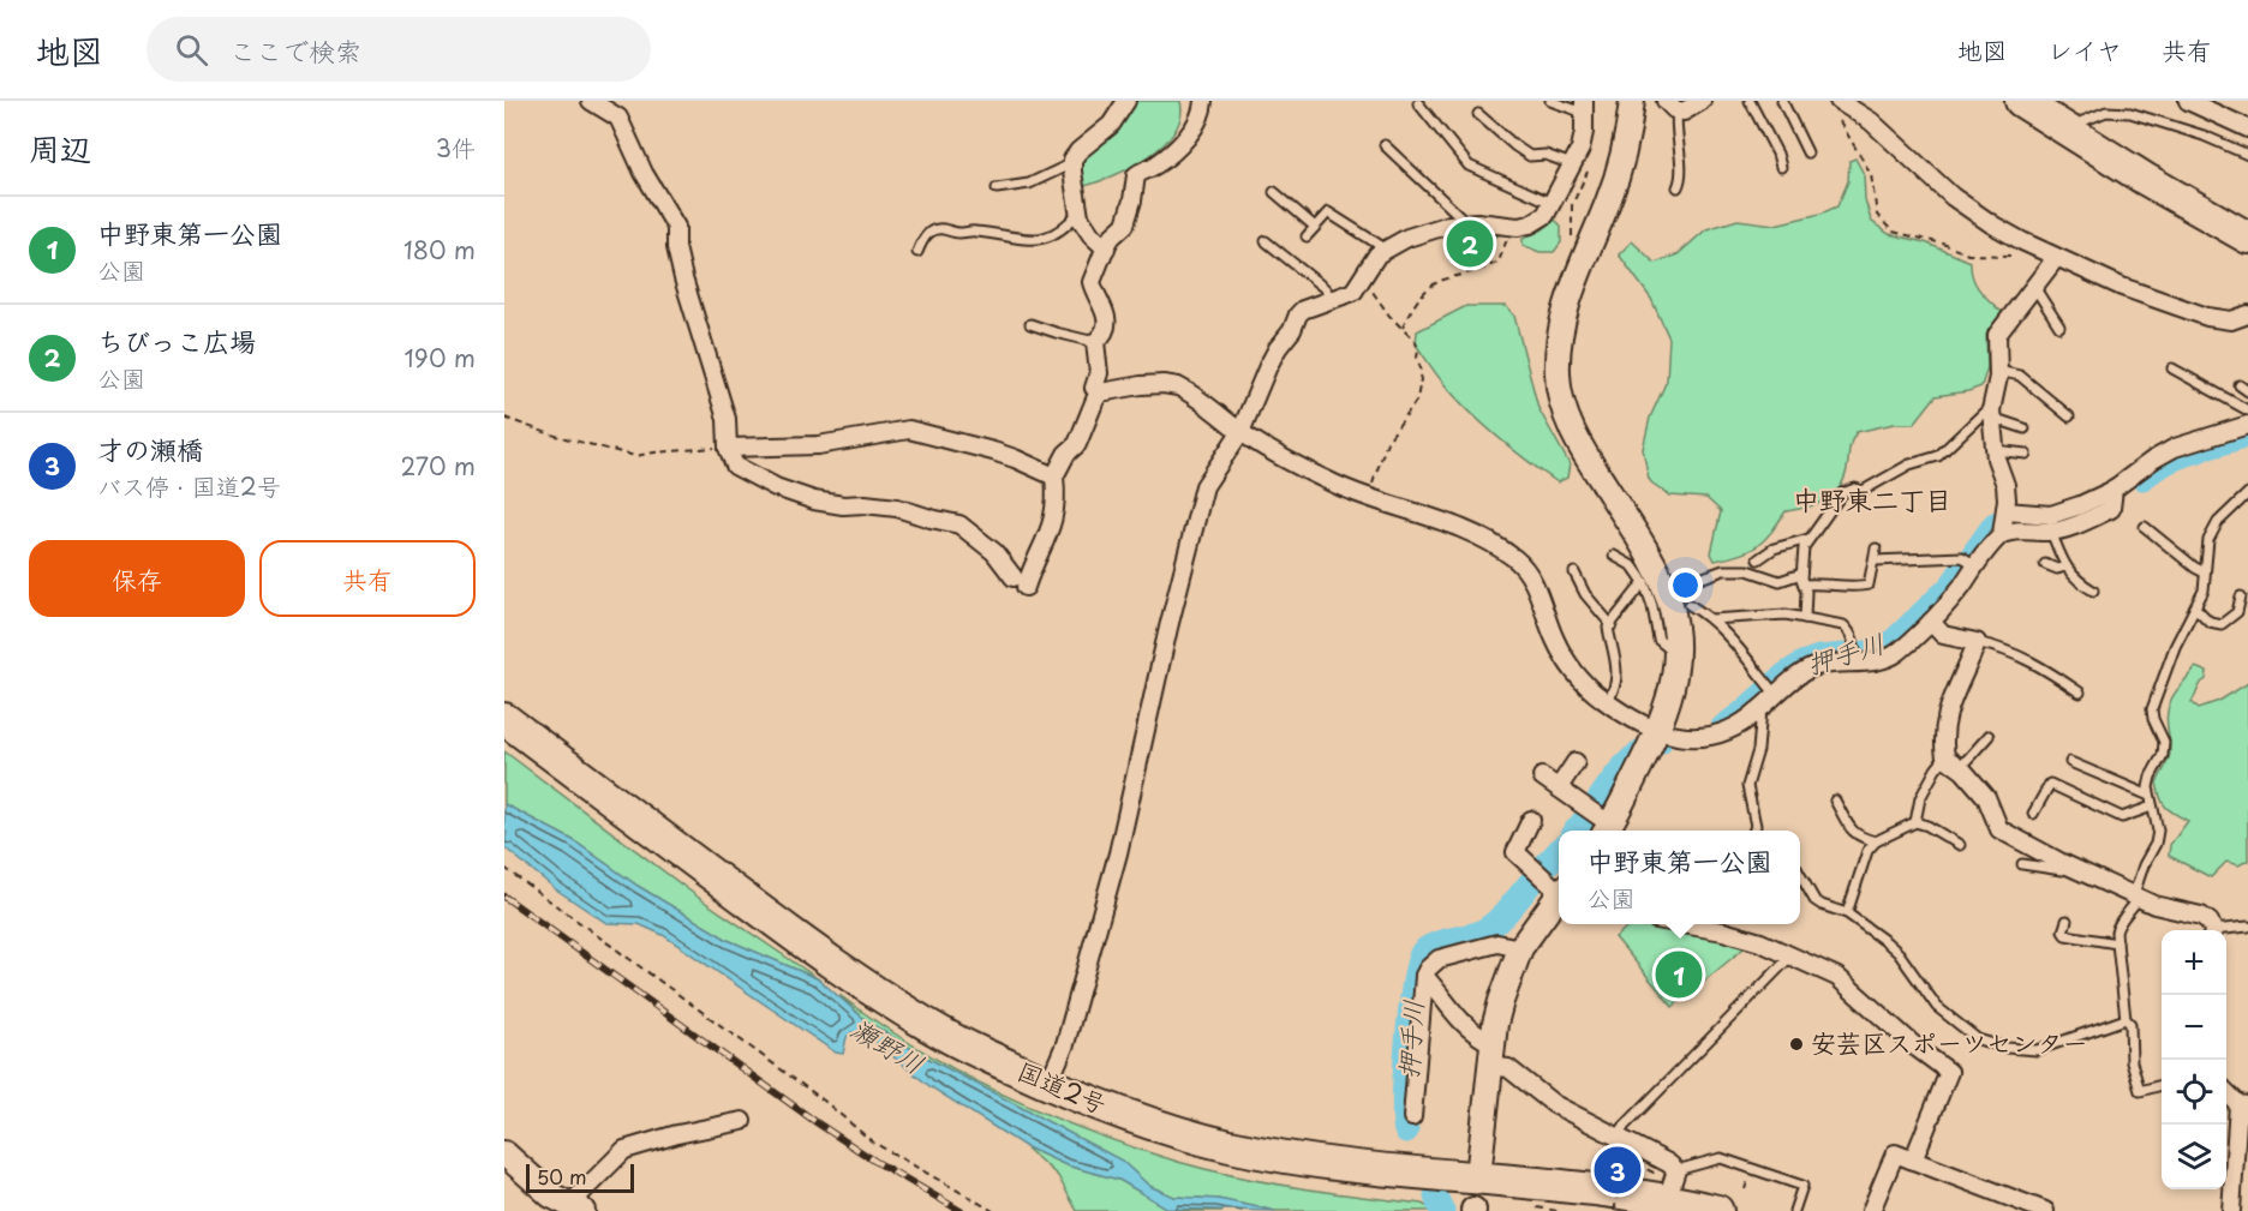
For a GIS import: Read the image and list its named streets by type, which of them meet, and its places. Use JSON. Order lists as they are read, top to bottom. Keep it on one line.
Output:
{"streets":{"highway":["国道2号"]},"districts":["中野東二丁目"],"water":["押手川","瀬野川"],"places":["安芸区スポーツセンター"],"scale_bar":"50 m","page":{"header":"地図","search":"ここで検索","nav":["地図","レイヤ","共有"],"heading":["周辺","3件"],"list":[{"mark":"1","name":"中野東第一公園","note":"公園","value":"180 m"},{"mark":"2","name":"ちびっこ広場","note":"公園","value":"190 m"},{"mark":"3","name":"才の瀬橋","note":"バス停 · 国道2号","value":"270 m"}],"pins":["2","1","3"],"buttons":["保存","共有"],"popup":["中野東第一公園","公園"],"map_buttons":["+","−"],"scale":"50 m"}}
